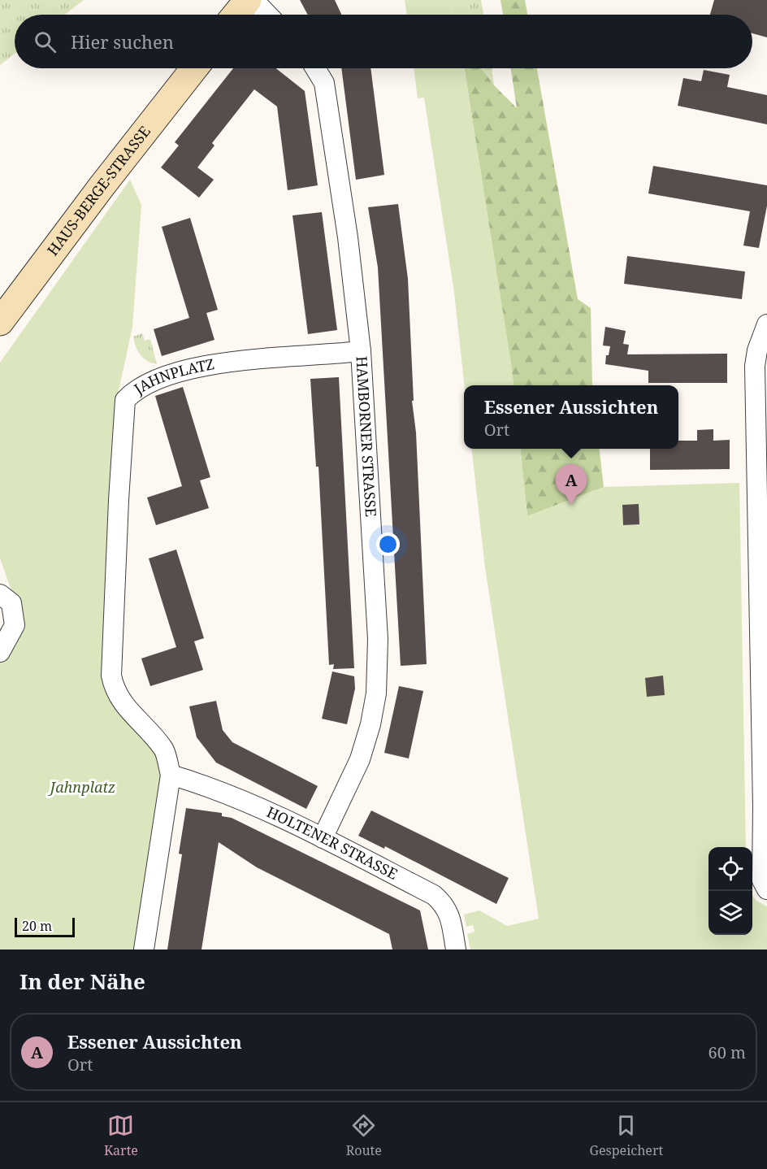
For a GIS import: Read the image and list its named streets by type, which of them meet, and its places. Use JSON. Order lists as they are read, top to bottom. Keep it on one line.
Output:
{"streets":{"main road":["HAUS-BERGE-STRASSE"],"street":["JAHNPLATZ","HAMBORNER STRASSE","HOLTENER STRASSE"]},"crossings":[["JAHNPLATZ","HAMBORNER STRASSE"],["JAHNPLATZ","HOLTENER STRASSE"],["HAMBORNER STRASSE","HOLTENER STRASSE"]],"parks":["Jahnplatz"],"scale_bar":"20 m","page":{"search":"Hier suchen","popup":["Essener Aussichten","Ort"],"pins":"A","scale":"20 m","heading":"In der Nähe","list":[{"mark":"A","name":"Essener Aussichten","note":"Ort","value":"60 m"}],"nav":["Karte","Route","Gespeichert"]}}
